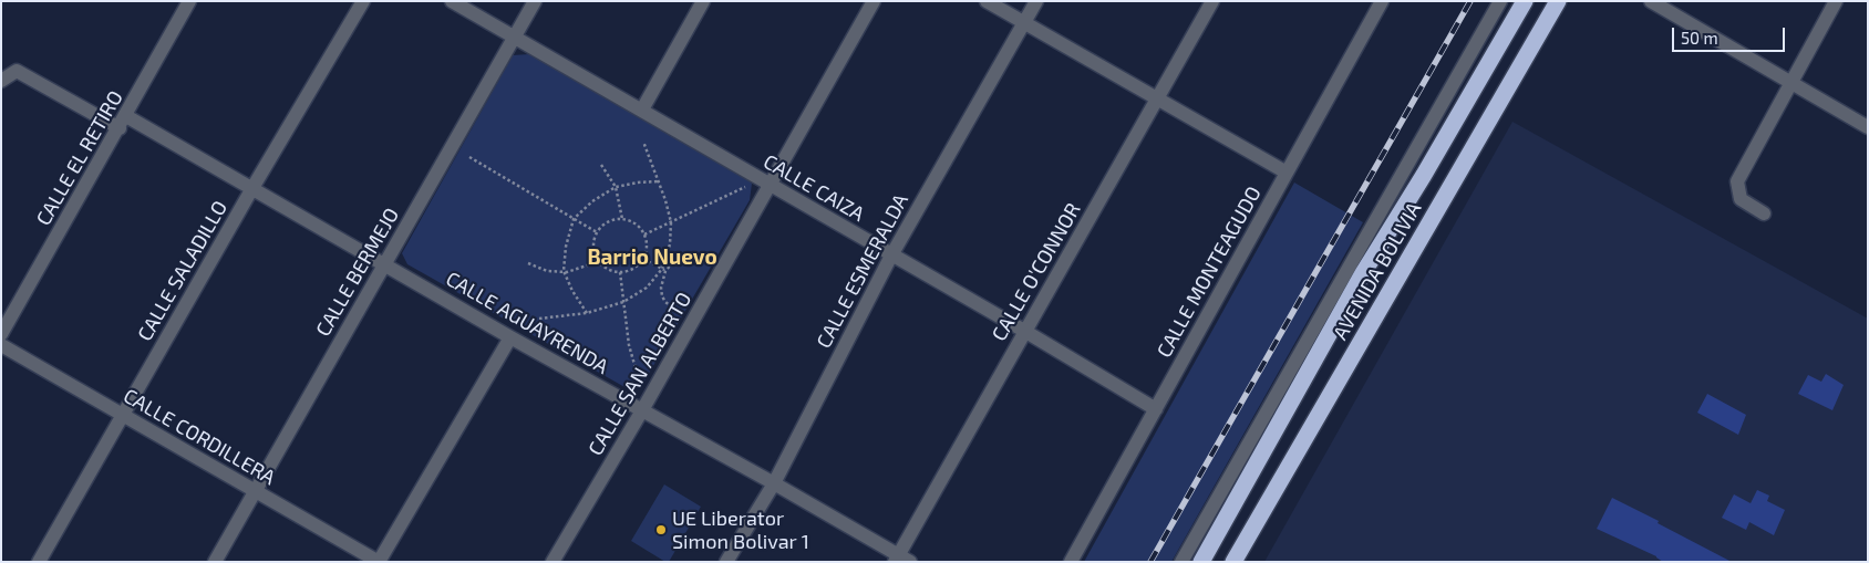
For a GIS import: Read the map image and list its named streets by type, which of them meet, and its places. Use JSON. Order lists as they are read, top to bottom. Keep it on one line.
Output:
{"streets":{"highway":["AVENIDA BOLIVIA"],"street":["CALLE EL RETIRO","CALLE CAIZA","CALLE SALADILLO","CALLE ESMERALDA","CALLE BERMEJO","CALLE O'CONNOR","CALLE MONTEAGUDO","CALLE AGUAYRENDA","CALLE SAN ALBERTO","CALLE CORDILLERA"]},"crossings":[["CALLE EL RETIRO","CALLE AGUAYRENDA"],["CALLE CAIZA","CALLE ESMERALDA"],["CALLE CAIZA","CALLE BERMEJO"],["CALLE CAIZA","CALLE O'CONNOR"],["CALLE CAIZA","CALLE MONTEAGUDO"],["CALLE CAIZA","CALLE SAN ALBERTO"],["CALLE SALADILLO","CALLE AGUAYRENDA"],["CALLE SALADILLO","CALLE CORDILLERA"],["CALLE ESMERALDA","CALLE AGUAYRENDA"],["CALLE BERMEJO","CALLE AGUAYRENDA"],["CALLE BERMEJO","CALLE CORDILLERA"],["CALLE O'CONNOR","CALLE AGUAYRENDA"],["CALLE AGUAYRENDA","CALLE SAN ALBERTO"]],"districts":["Barrio Nuevo"],"places":["UE Liberator Simon Bolivar 1"],"scale_bar":"50 m"}
